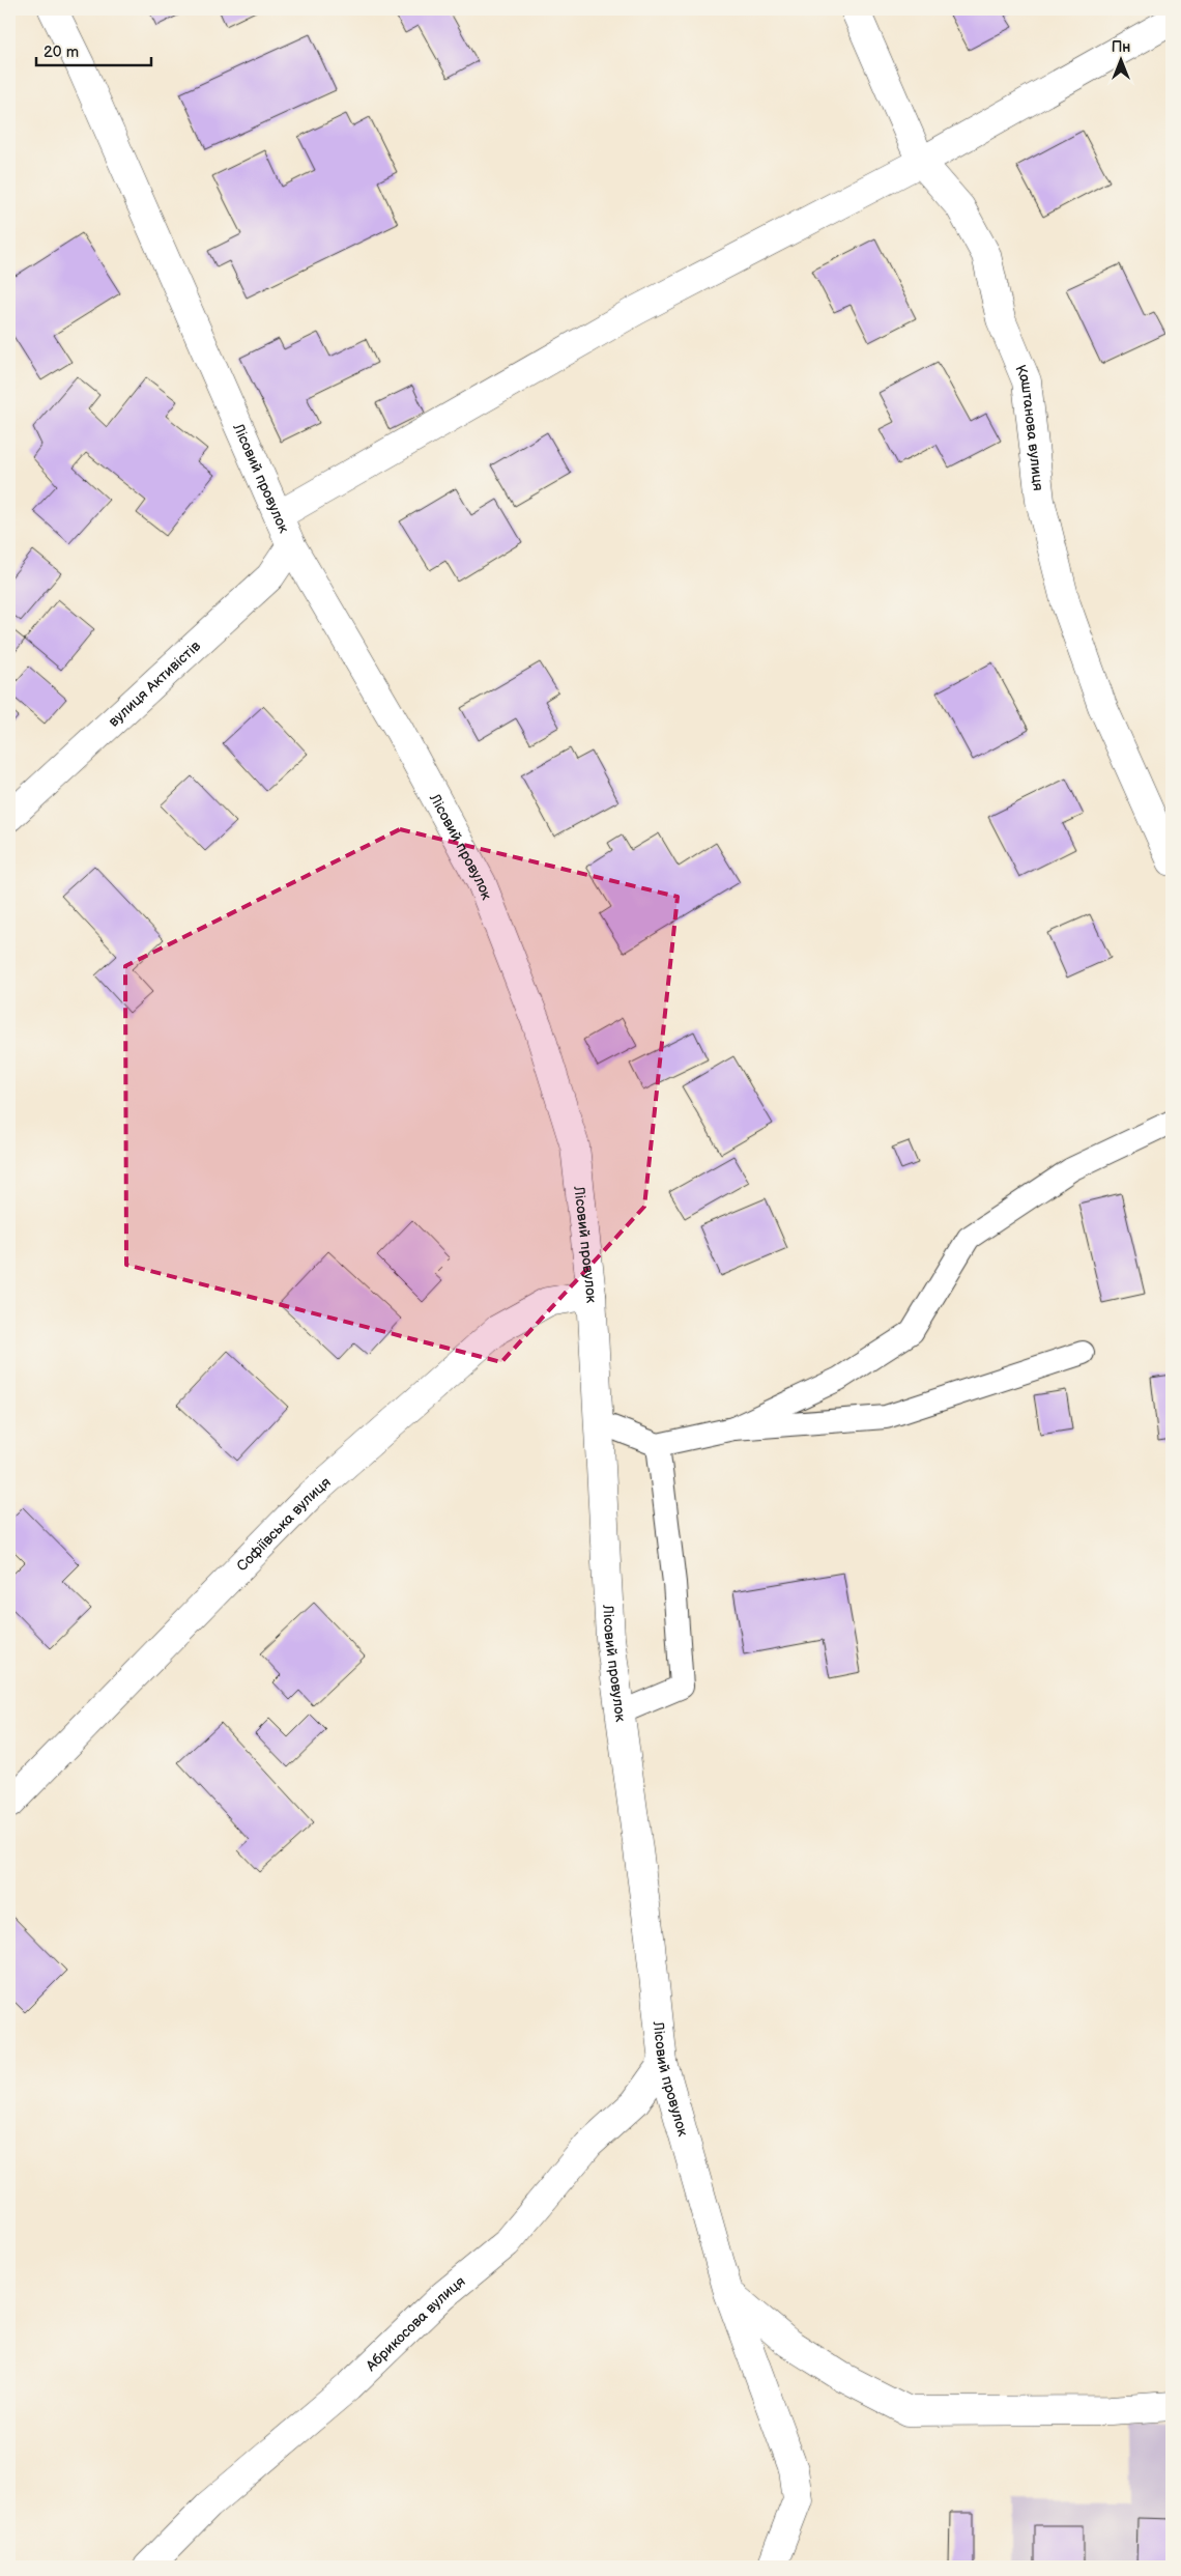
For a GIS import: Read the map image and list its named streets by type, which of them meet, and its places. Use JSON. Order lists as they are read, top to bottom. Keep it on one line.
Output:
{"streets":{"street":["Каштанова вулиця","Лісовий провулок","вулиця Активістів","Софіївська вулиця","Абрикосова вулиця"]},"crossings":[["Лісовий провулок","вулиця Активістів"],["Лісовий провулок","Софіївська вулиця"],["Лісовий провулок","Абрикосова вулиця"]],"scale_bar":"20 m","north":"top"}
